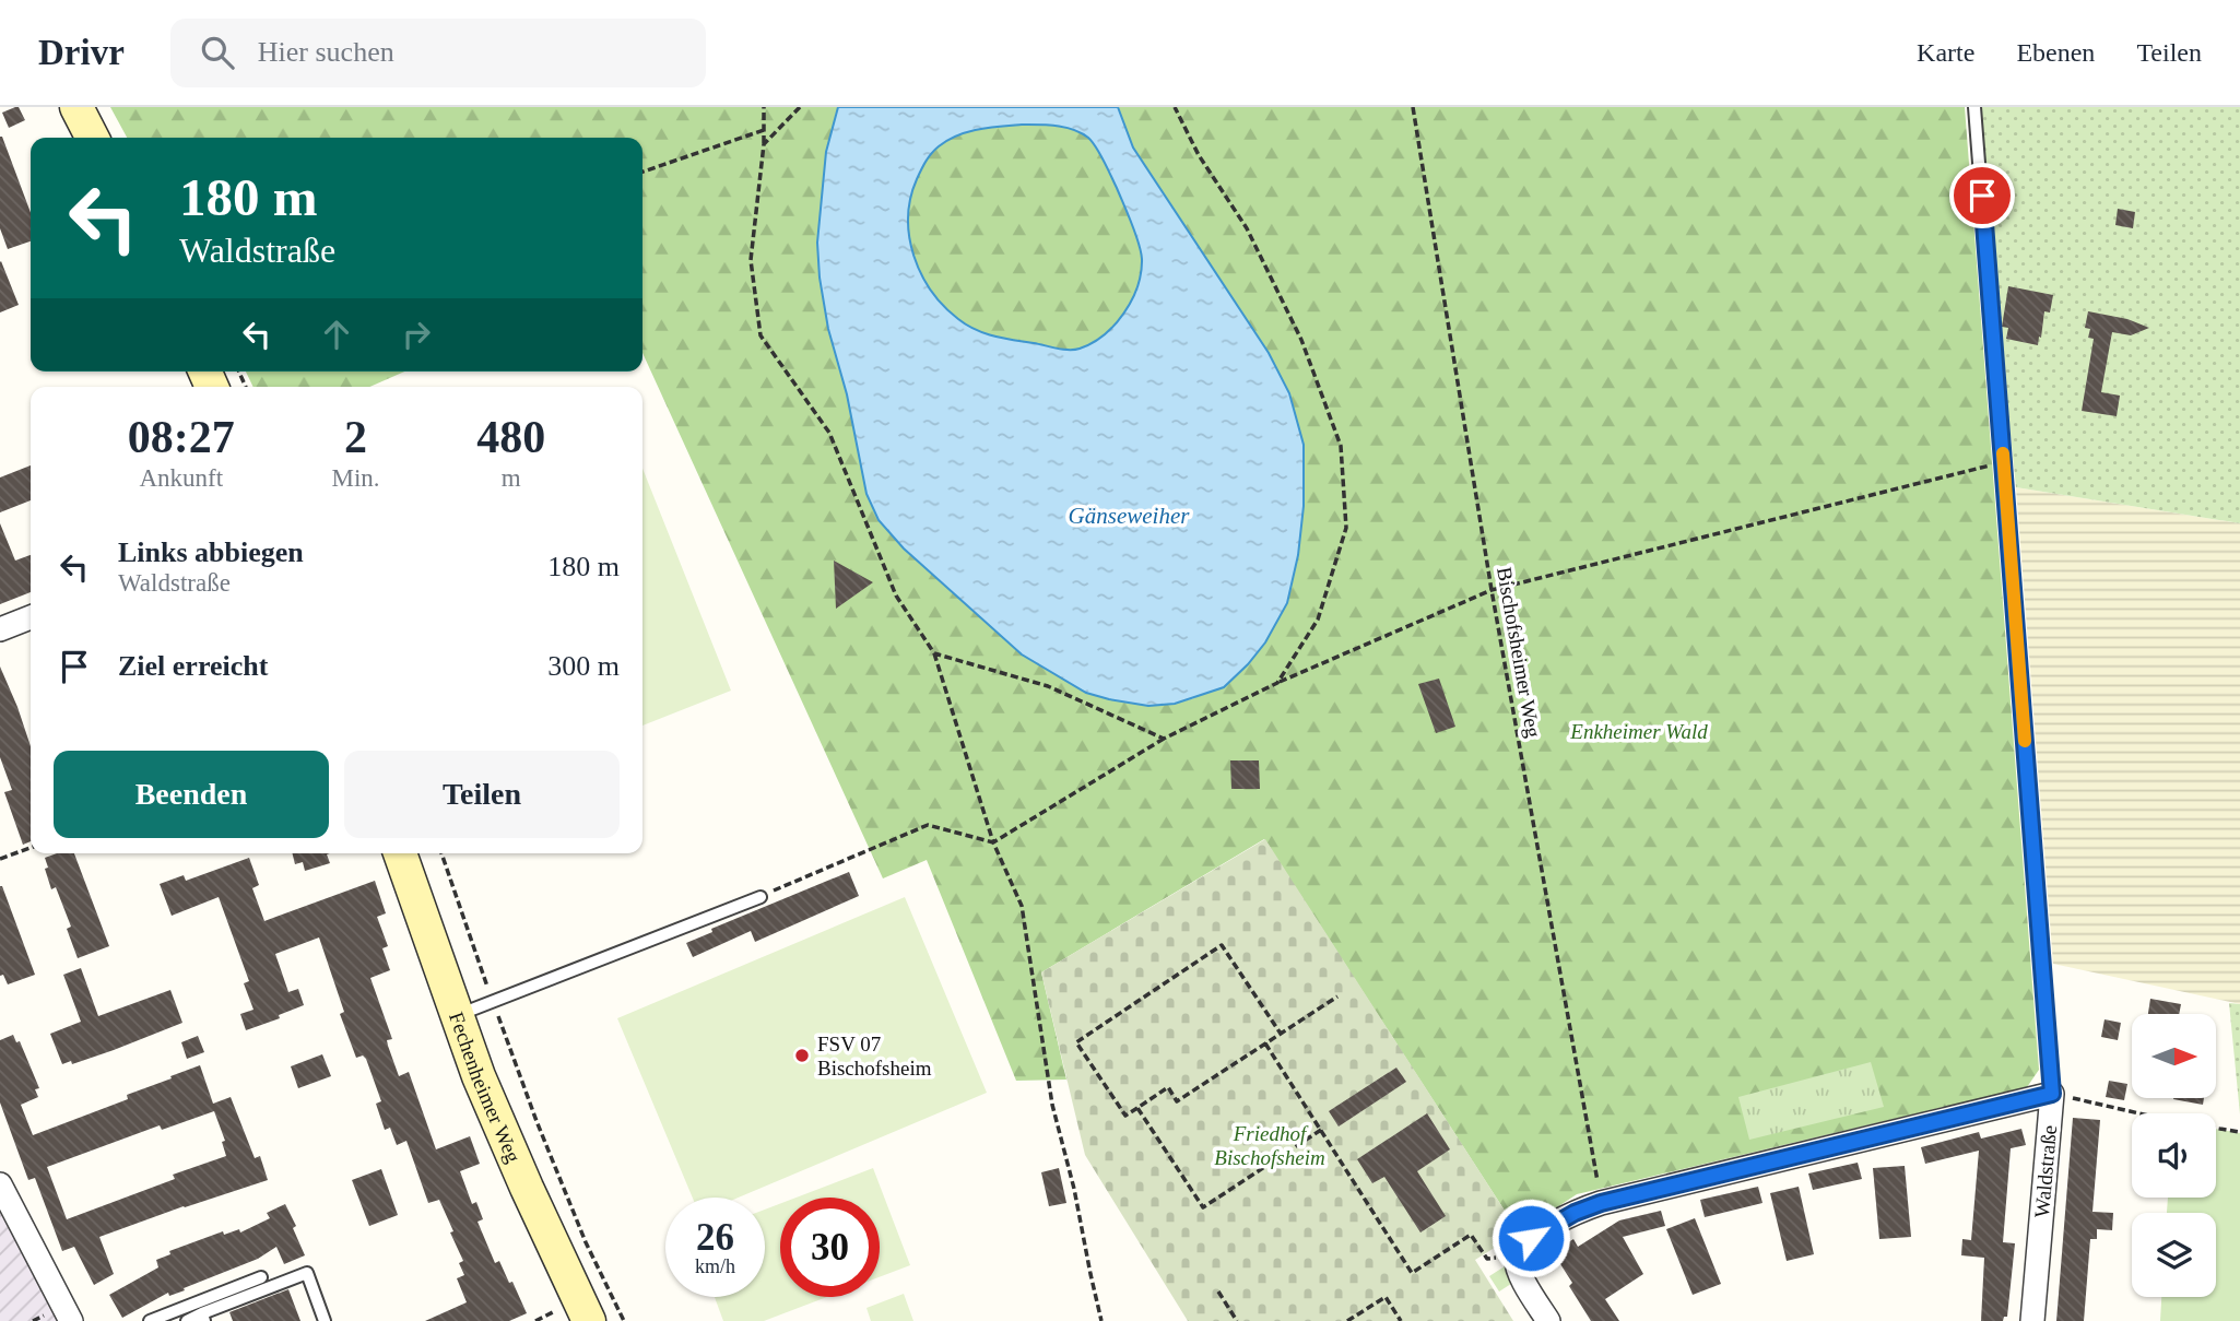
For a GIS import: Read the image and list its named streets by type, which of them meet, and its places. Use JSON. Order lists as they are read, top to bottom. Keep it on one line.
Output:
{"streets":{"street":["Fechenheimer Weg","Waldstraße"],"path":["Bischofsheimer Weg"]},"water":["Gänseweiher"],"parks":["Enkheimer Wald","Friedhof Bischofsheim"],"places":["FSV 07 Bischofsheim"],"north":"right","page":{"header":"Drivr","search":"Hier suchen","nav":["Karte","Ebenen","Teilen"],"turn":["180 m","Waldstraße"],"eta":["08:27","Ankunft","2","Min.","480","m"],"list":[{"name":"Links abbiegen","note":"Waldstraße","value":"180 m"},{"name":"Ziel erreicht","value":"300 m"}],"buttons":["Beenden","Teilen"],"speed":"26 km/h","limit":"30"}}
